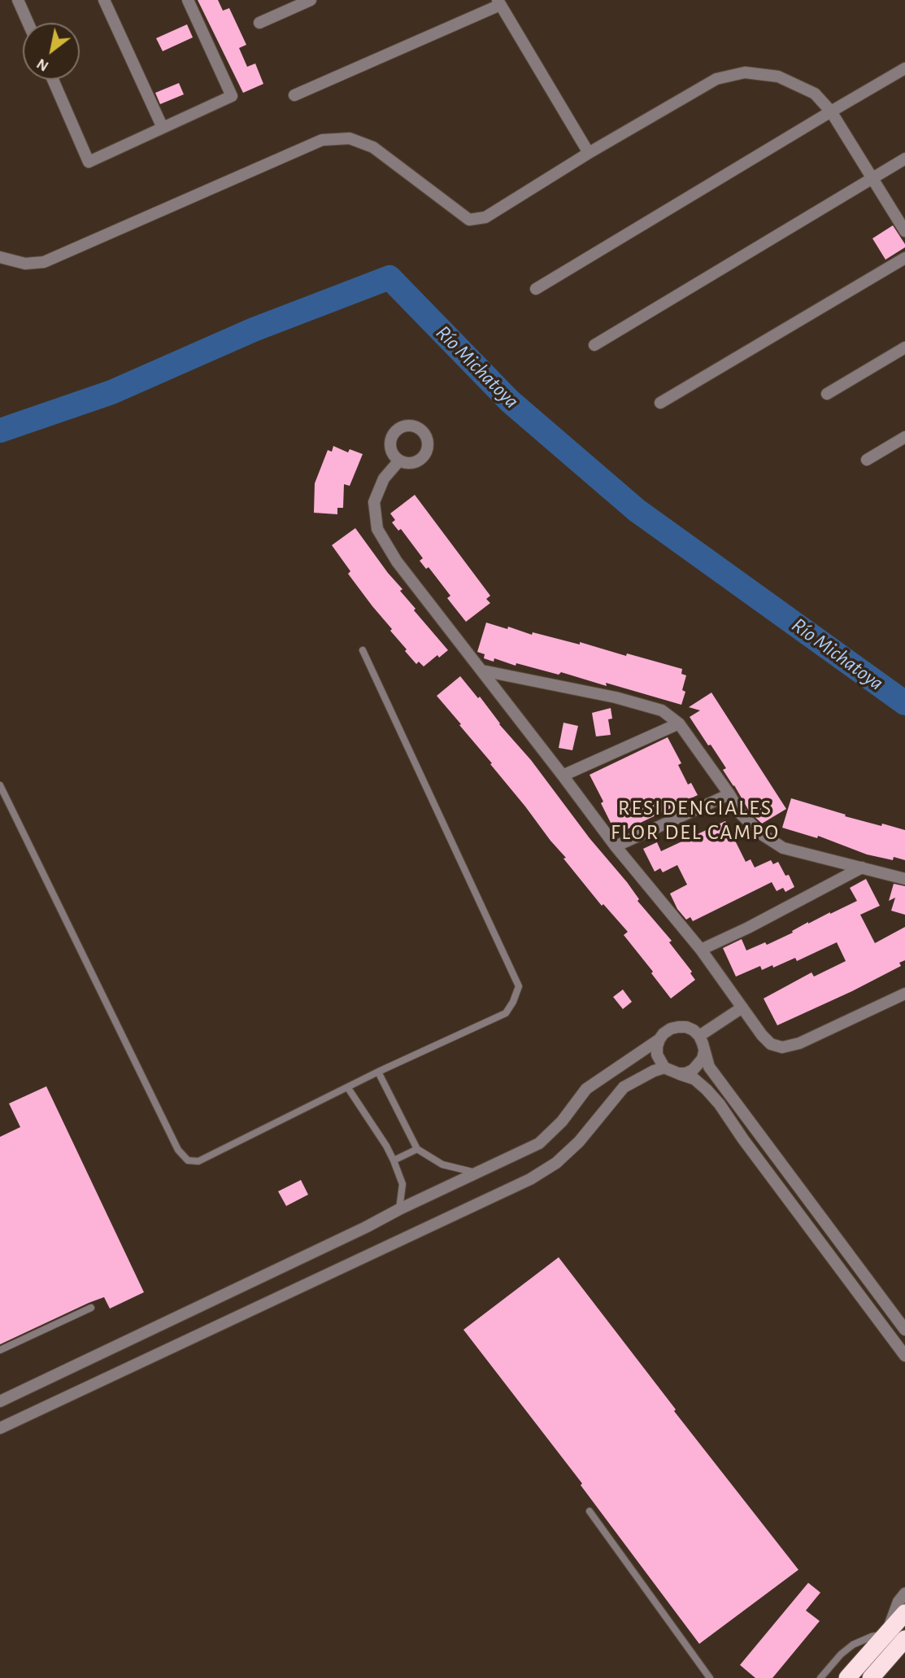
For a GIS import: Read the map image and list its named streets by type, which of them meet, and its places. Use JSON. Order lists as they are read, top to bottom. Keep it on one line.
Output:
{"districts":["RESIDENCIALES FLOR DEL CAMPO"],"water":["Río Michatoya"],"north":"bottom left"}
